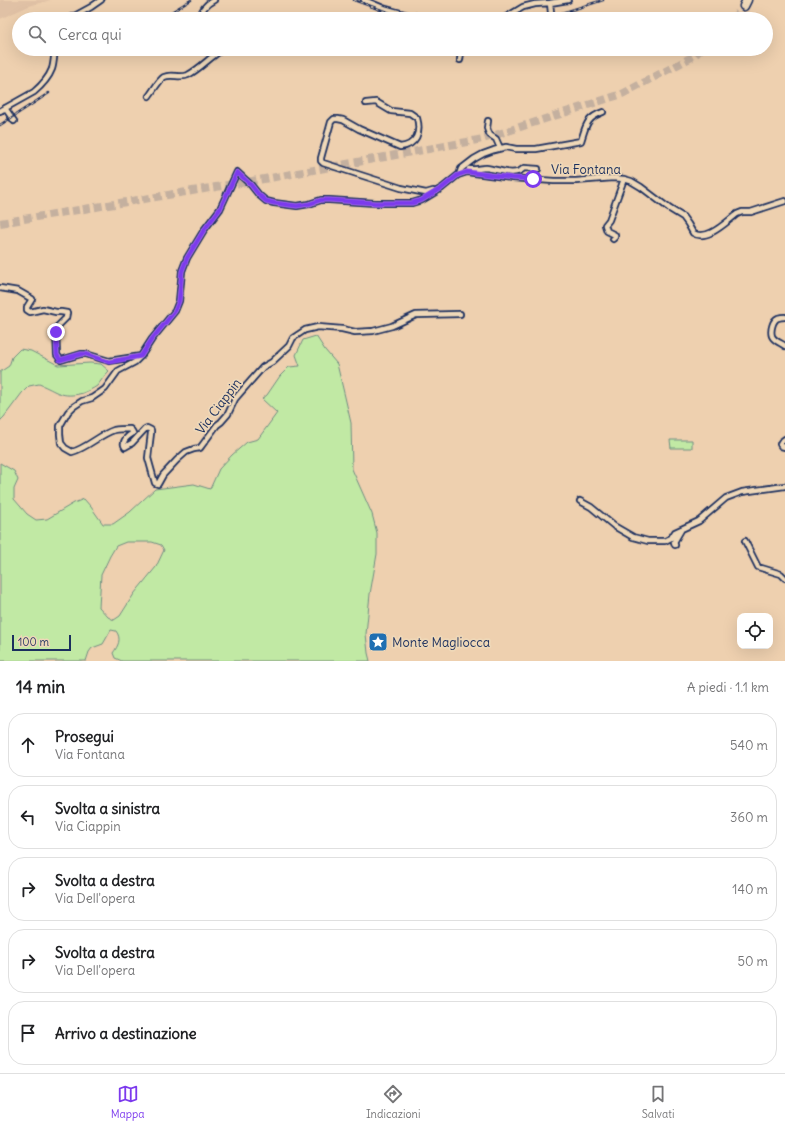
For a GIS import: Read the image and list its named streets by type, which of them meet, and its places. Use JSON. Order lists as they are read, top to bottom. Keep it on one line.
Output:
{"streets":{"street":["Via Fontana","Via Ciappin"]},"places":{"place":["Monte Magliocca"]},"scale_bar":"100 m","page":{"search":"Cerca qui","scale":"100 m","heading":["14 min","A piedi · 1.1 km"],"list":[["Prosegui","Via Fontana","540 m"],["Svolta a sinistra","Via Ciappin","360 m"],["Svolta a destra","Via Dell'opera","140 m"],["Svolta a destra","Via Dell'opera","50 m"],"Arrivo a destinazione"],"nav":["Mappa","Indicazioni","Salvati"]}}
